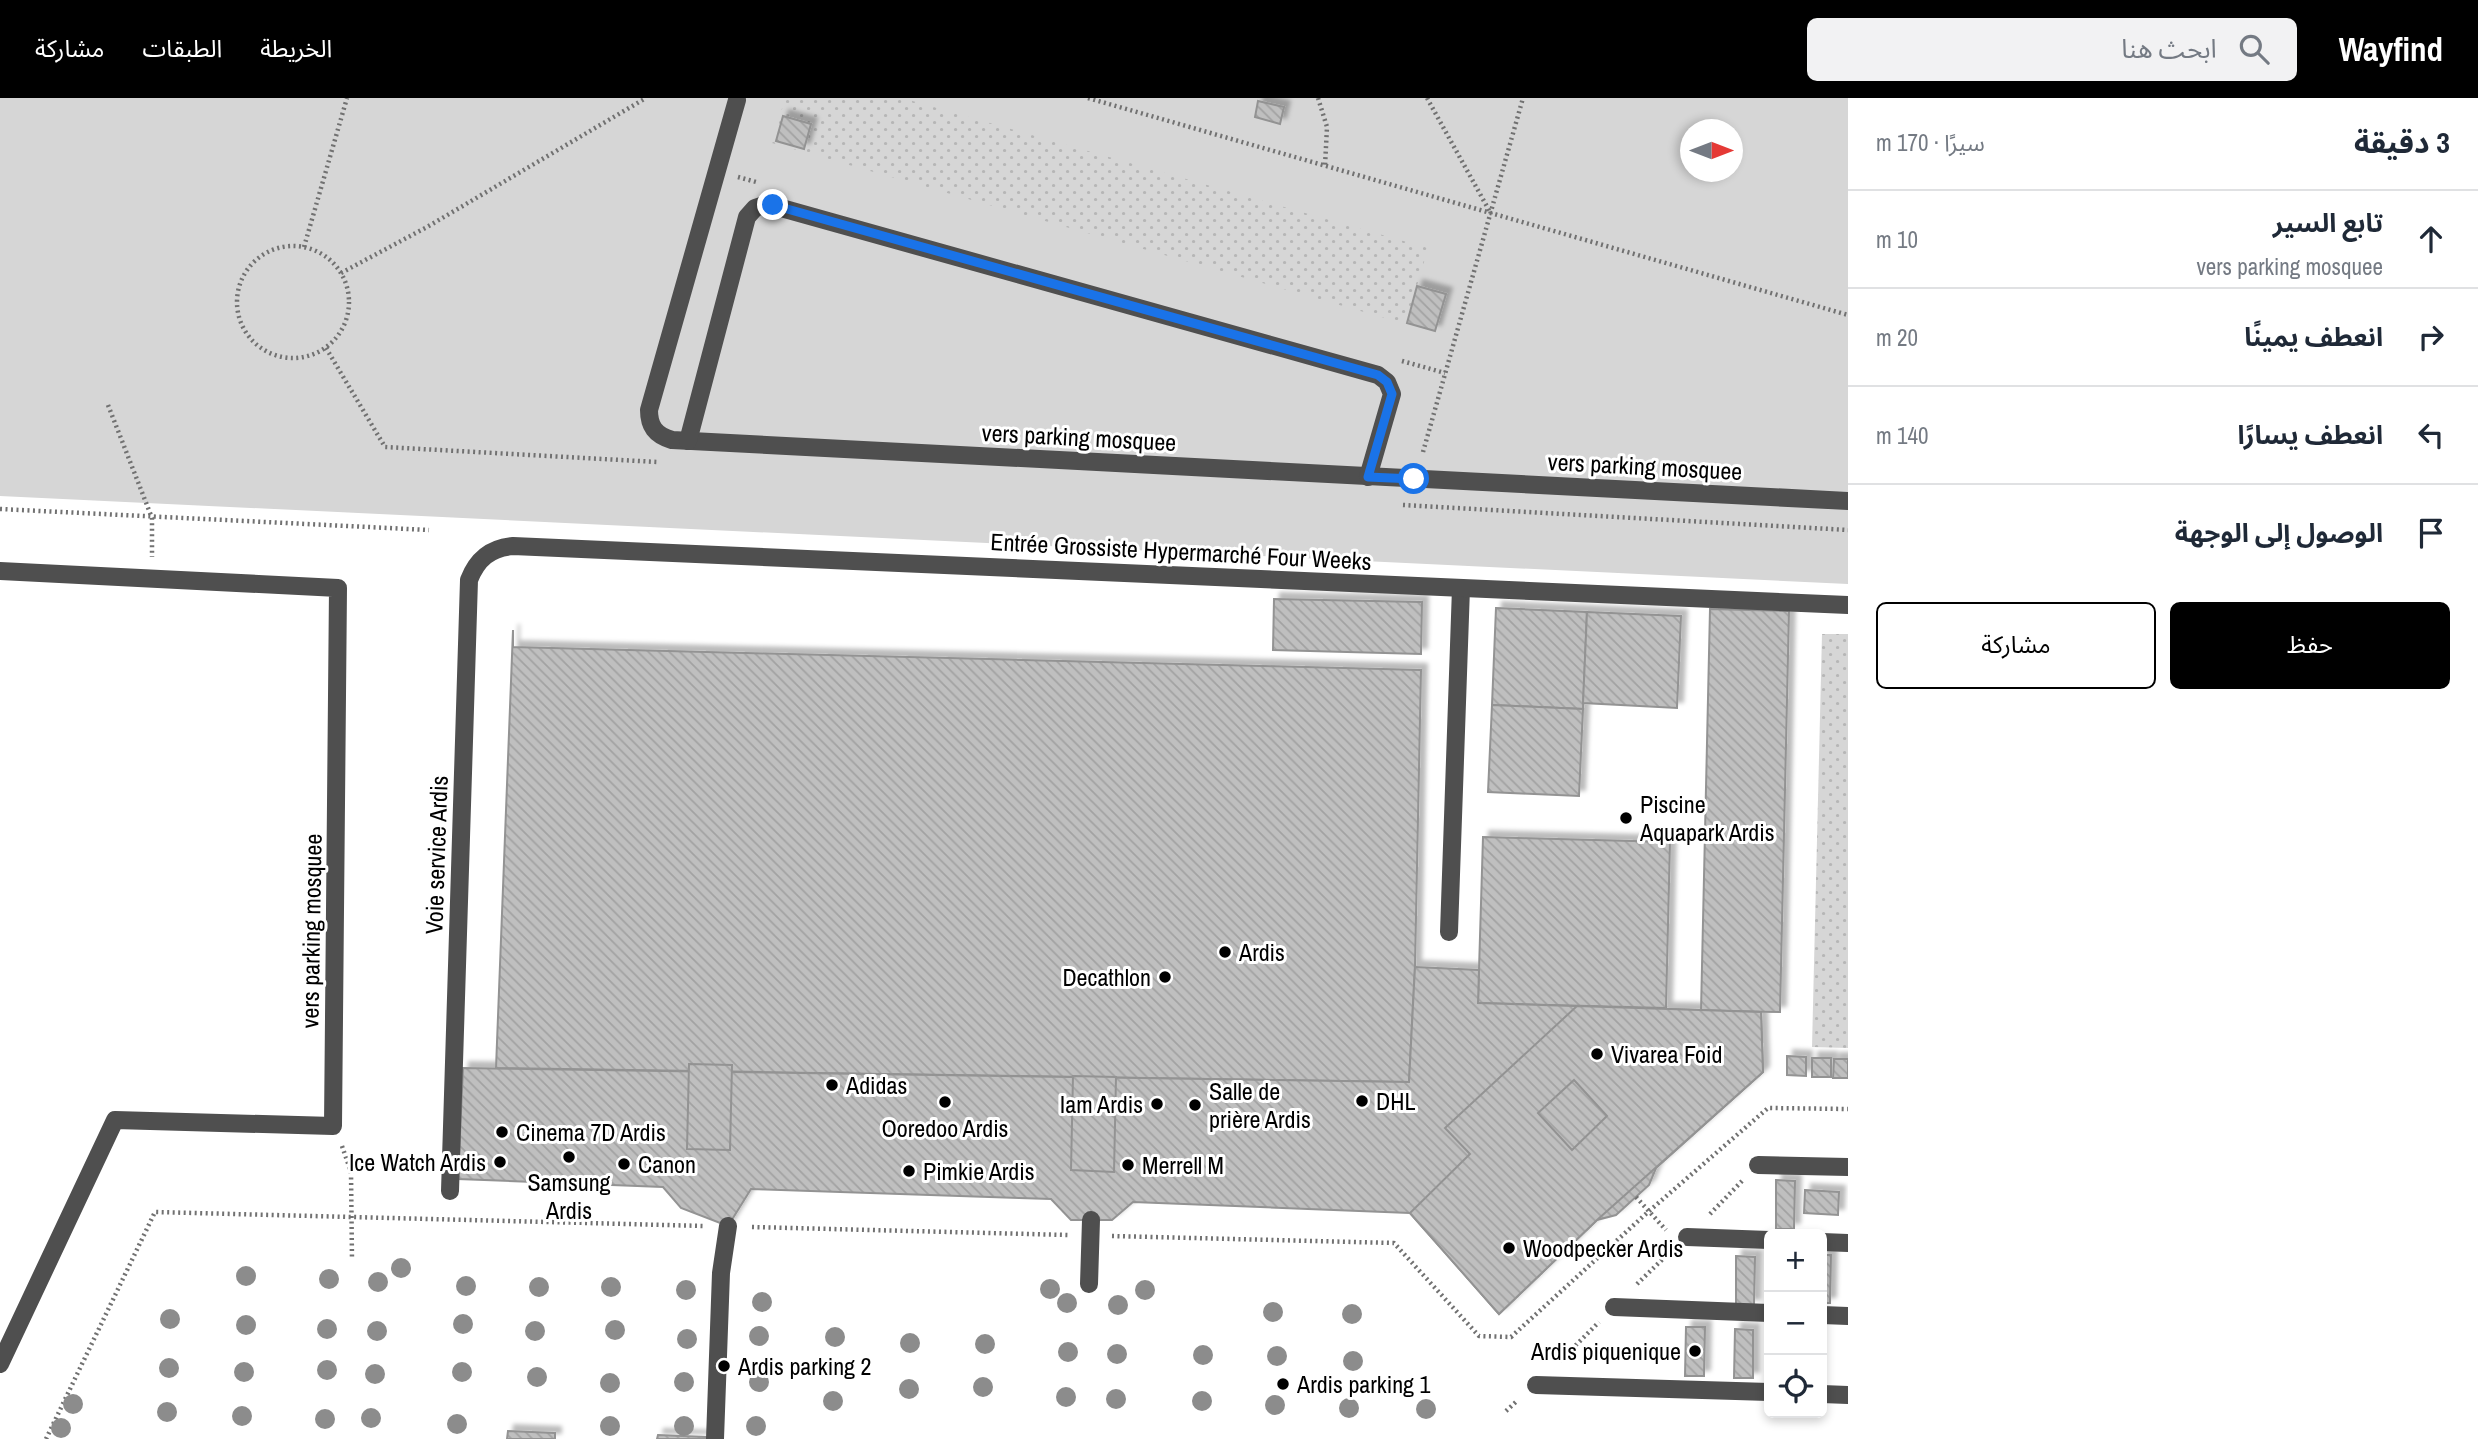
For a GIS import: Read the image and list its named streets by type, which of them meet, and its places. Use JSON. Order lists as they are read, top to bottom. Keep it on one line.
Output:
{"streets":{"street":["vers parking mosquee","Entrée Grossiste Hypermarché Four Weeks","Voie service Ardis"]},"crossings":[["Entrée Grossiste Hypermarché Four Weeks","Voie service Ardis"]],"places":["Piscine Aquapark Ardis","Ardis","Decathlon","Vivarea Foid","Adidas","DHL","Ooredoo Ardis","Iam Ardis","Salle de prière Ardis","Cinema 7D Ardis","Samsung Ardis","Ice Watch Ardis","Canon","Merrell M","Pimkie Ardis","Woodpecker Ardis","Ardis piquenique","Ardis parking 2","Ardis parking 1"],"north":"right","page":{"header":"Wayfind","search":"ابحث هنا","nav":["الخريطة","الطبقات","مشاركة"],"heading":["3 دقيقة","سيرًا · 170 m"],"list":[["تابع السير","vers parking mosquee","10 m"],["انعطف يمينًا","20 m"],["انعطف يسارًا","140 m"],"الوصول إلى الوجهة"],"buttons":["حفظ","مشاركة"],"map_buttons":["+","−"]}}
